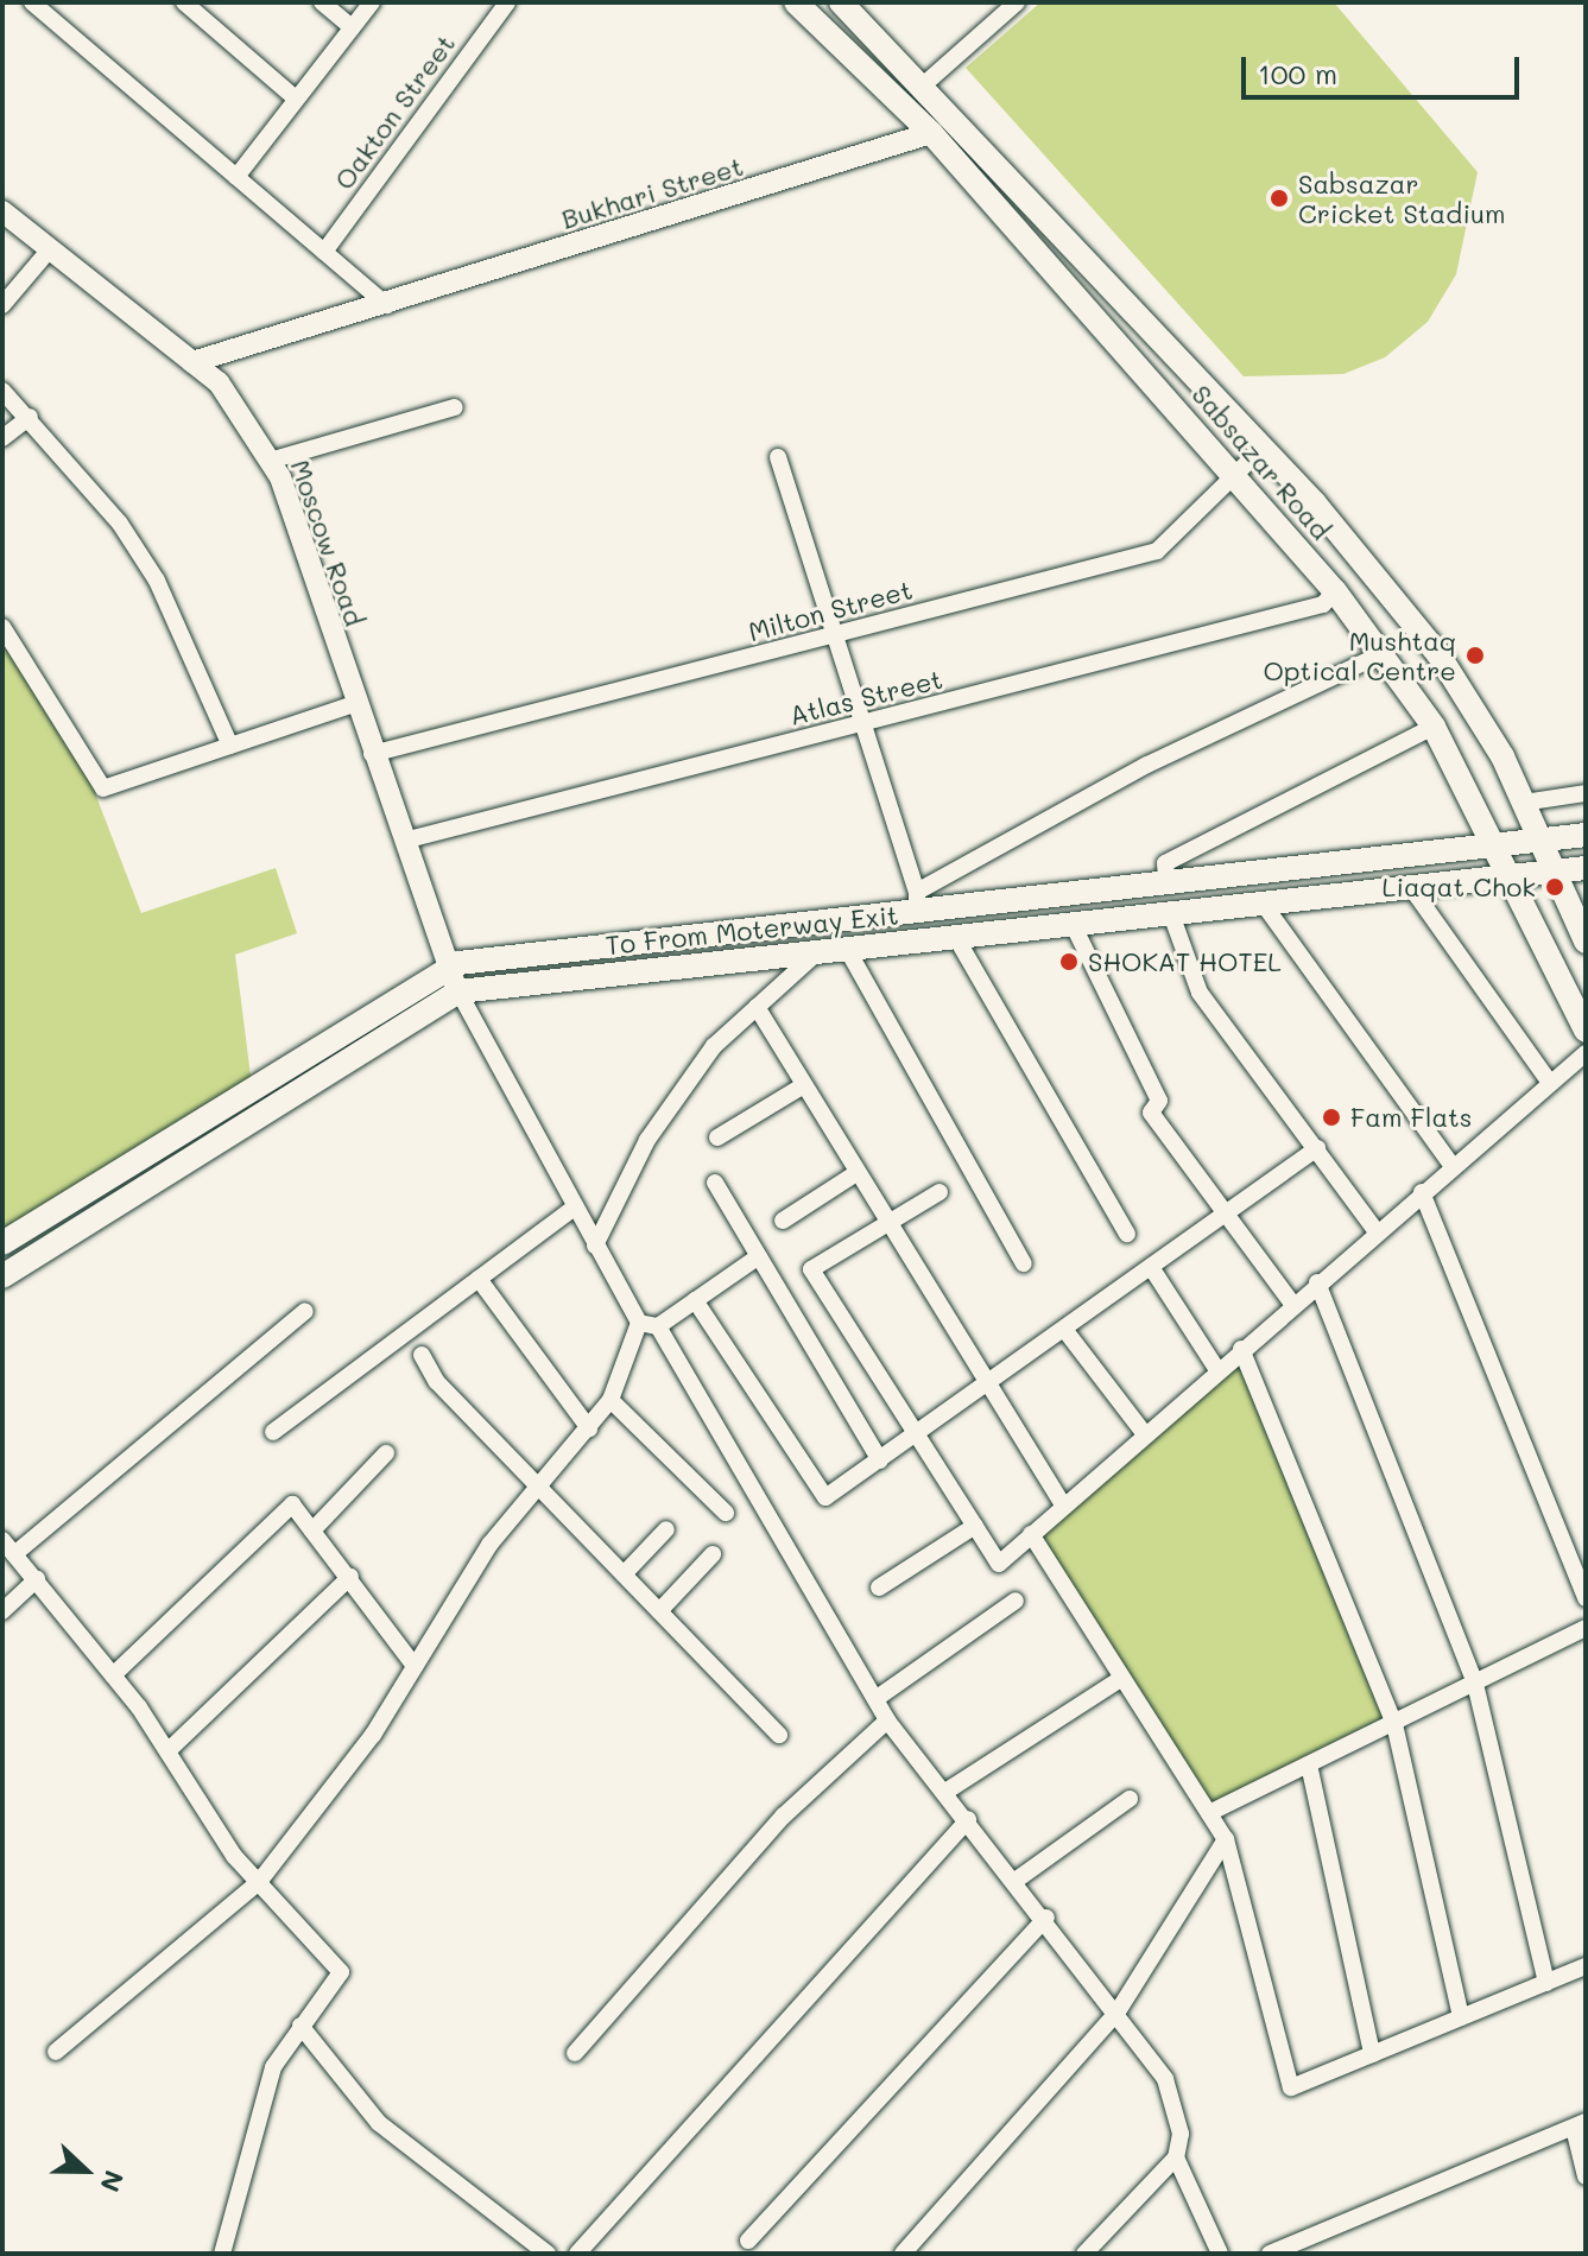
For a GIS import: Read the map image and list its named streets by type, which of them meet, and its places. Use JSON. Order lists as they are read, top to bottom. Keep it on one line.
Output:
{"streets":{"main road":["Sabsazar Road","To From Moterway Exit"],"street":["Oakton Street","Bukhari Street","Moscow Road","Milton Street","Atlas Street"]},"crossings":[["Bukhari Street","Sabsazar Road"],["Bukhari Street","Moscow Road"],["Sabsazar Road","Milton Street"],["Sabsazar Road","Atlas Street"],["Sabsazar Road","To From Moterway Exit"],["Moscow Road","Milton Street"],["Moscow Road","Atlas Street"],["Moscow Road","To From Moterway Exit"]],"places":["Sabsazar Cricket Stadium","Mushtaq Optical Centre","Liaqat Chok","SHOKAT HOTEL","Fam Flats"],"scale_bar":"100 m","north":"right"}
